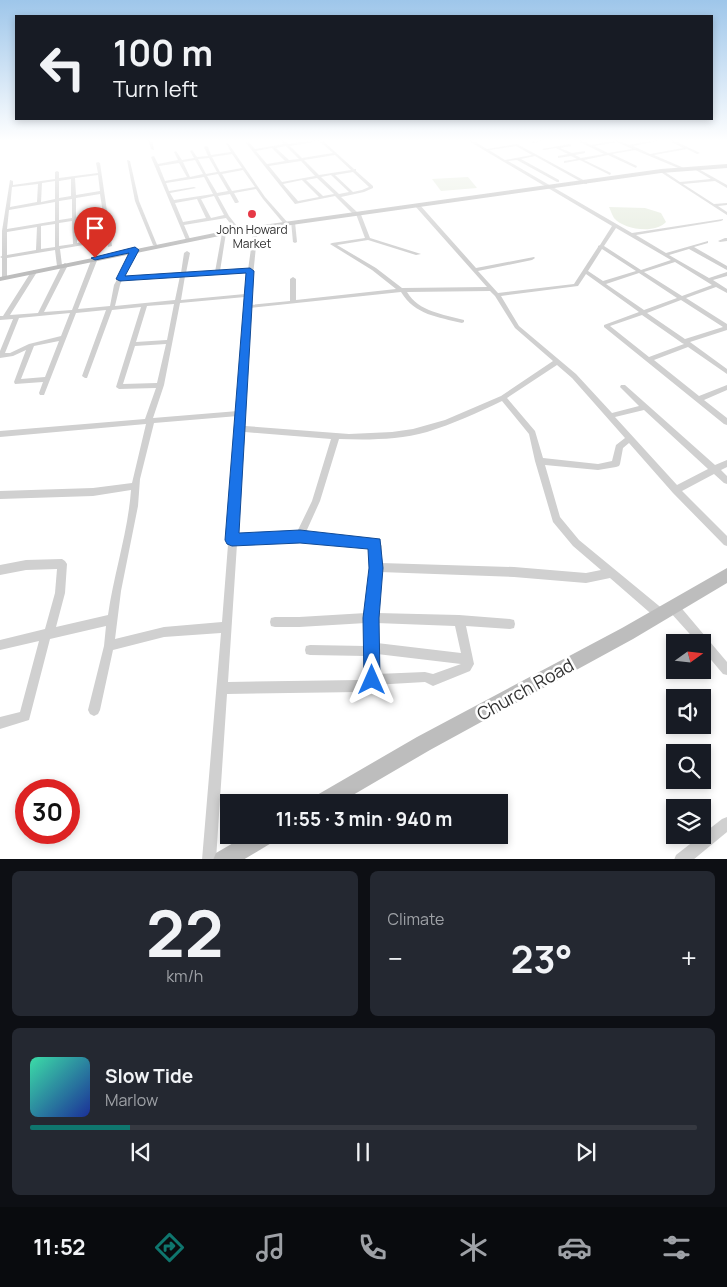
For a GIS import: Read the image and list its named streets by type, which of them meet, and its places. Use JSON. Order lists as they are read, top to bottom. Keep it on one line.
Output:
{"streets":{"street":["Church Road"]},"places":["John Howard Market"],"north":"right","page":{"turn":["100 m","Turn left"],"limit":"30","trip":"11:55 · 3 min · 940 m","tile":[["22","km/h"],"Climate"],"heat":["−","23°","+"],"song":["Slow Tide","Marlow"],"tabs":"11:52"}}
